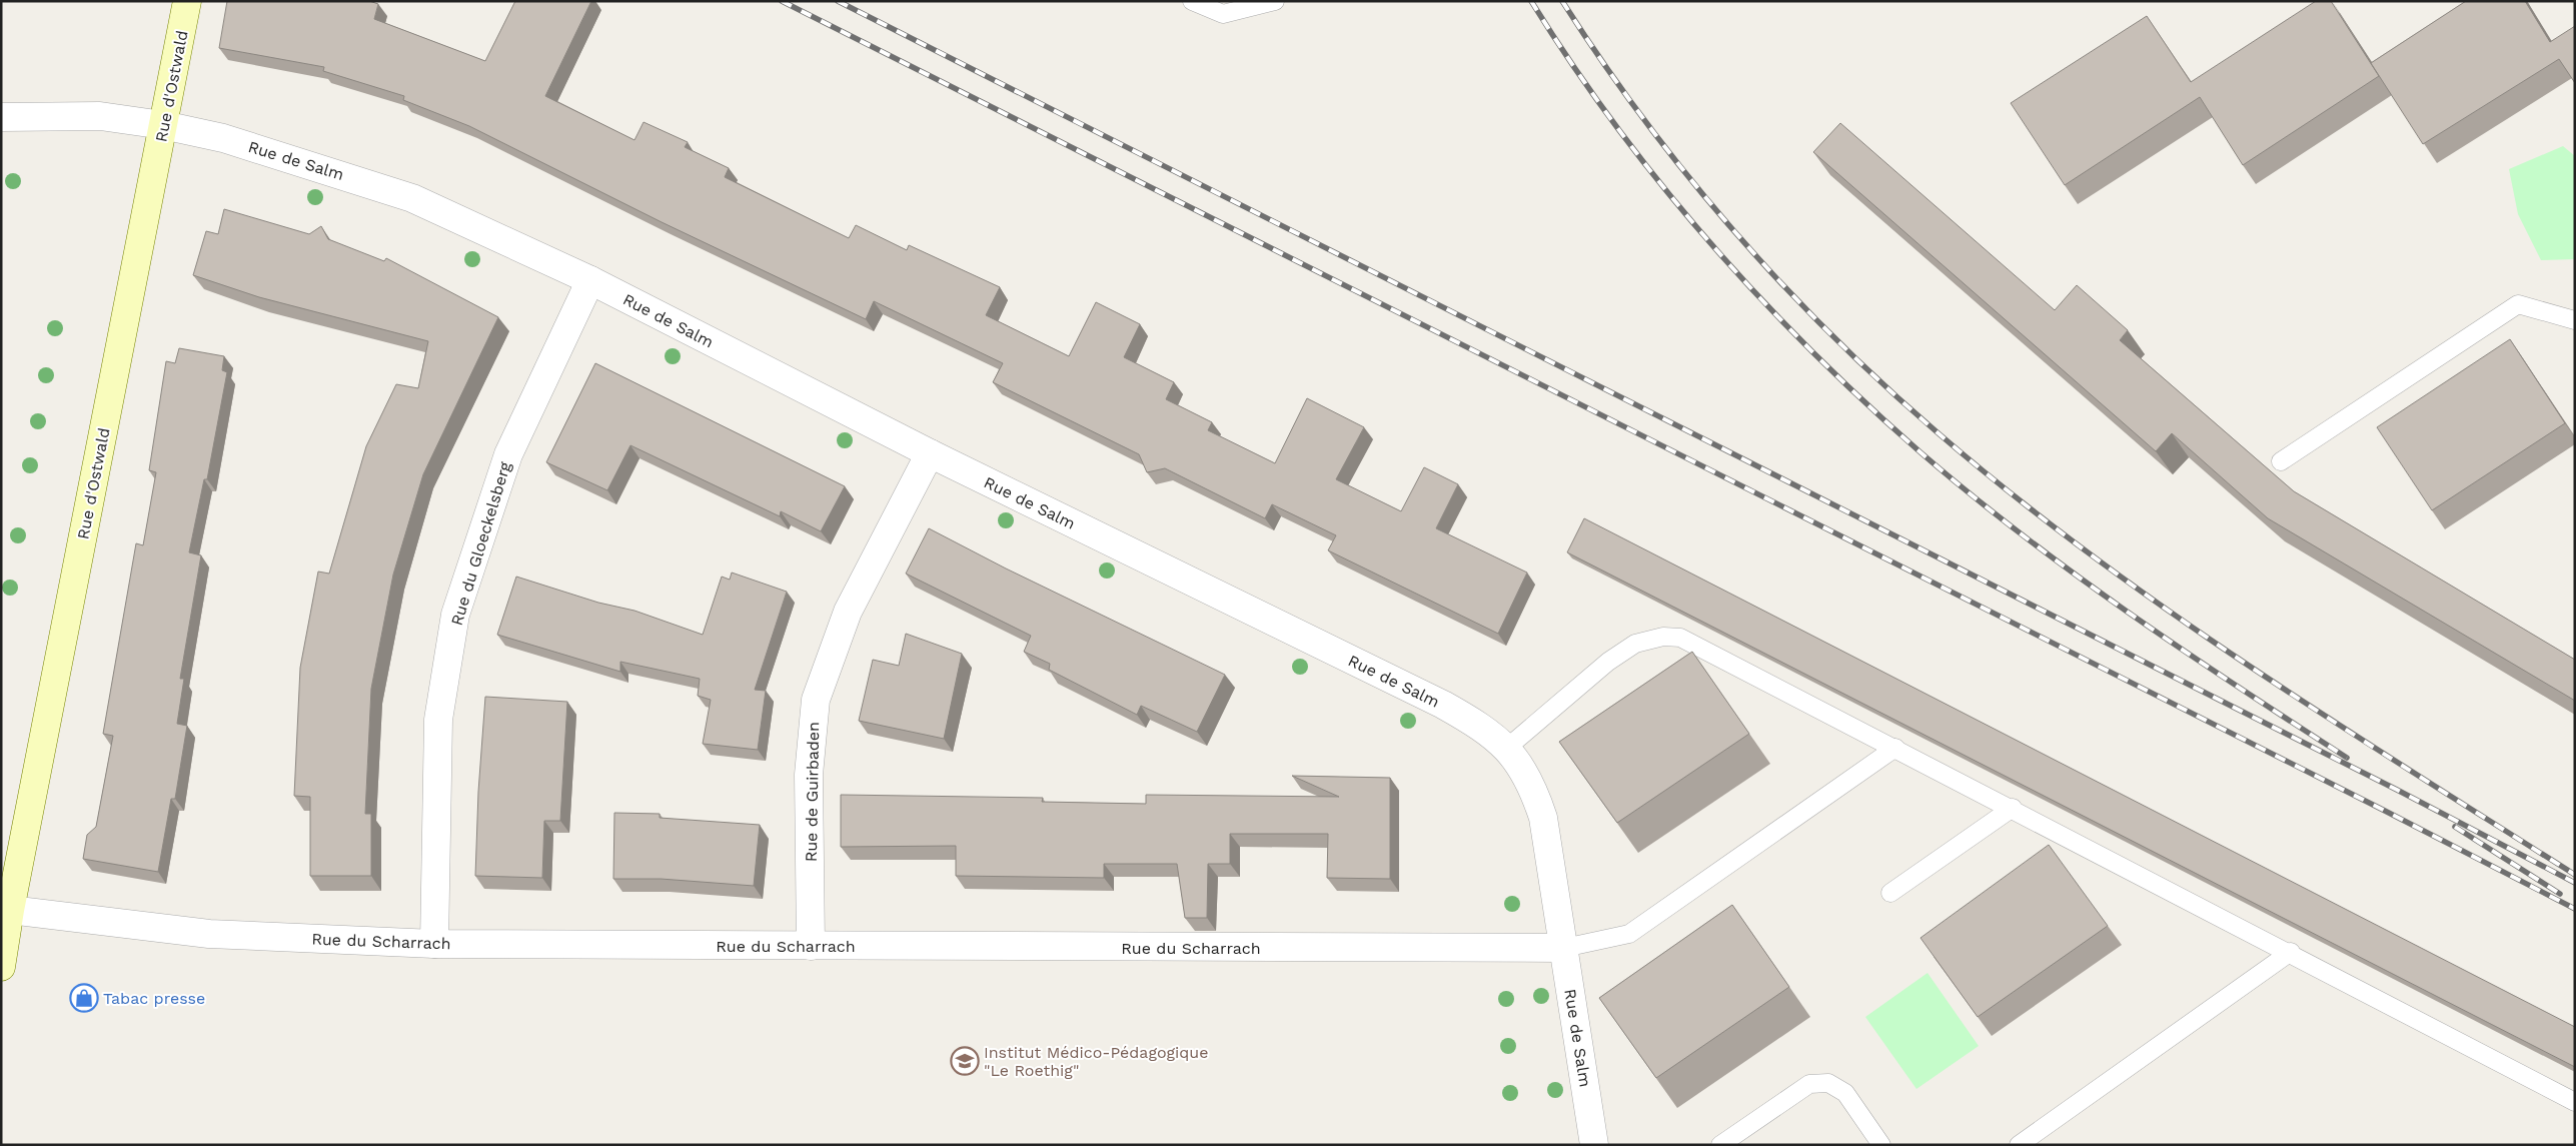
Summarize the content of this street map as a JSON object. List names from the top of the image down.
{
  "streets": {
    "main road": ["Rue d'Ostwald"],
    "street": [
      "Rue de Salm",
      "Rue du Gloeckelsberg",
      "Rue de Guirbaden",
      "Rue du Scharrach"
    ]
  },
  "crossings": [
    ["Rue d'Ostwald", "Rue de Salm"],
    ["Rue d'Ostwald", "Rue du Scharrach"],
    ["Rue de Salm", "Rue du Gloeckelsberg"],
    ["Rue de Salm", "Rue de Guirbaden"],
    ["Rue de Salm", "Rue du Scharrach"],
    ["Rue du Gloeckelsberg", "Rue du Scharrach"],
    ["Rue de Guirbaden", "Rue du Scharrach"]
  ],
  "places": {
    "shop": ["Tabac presse"],
    "school or university": ["Institut Médico-Pédagogique \"Le Roethig\""]
  }
}
